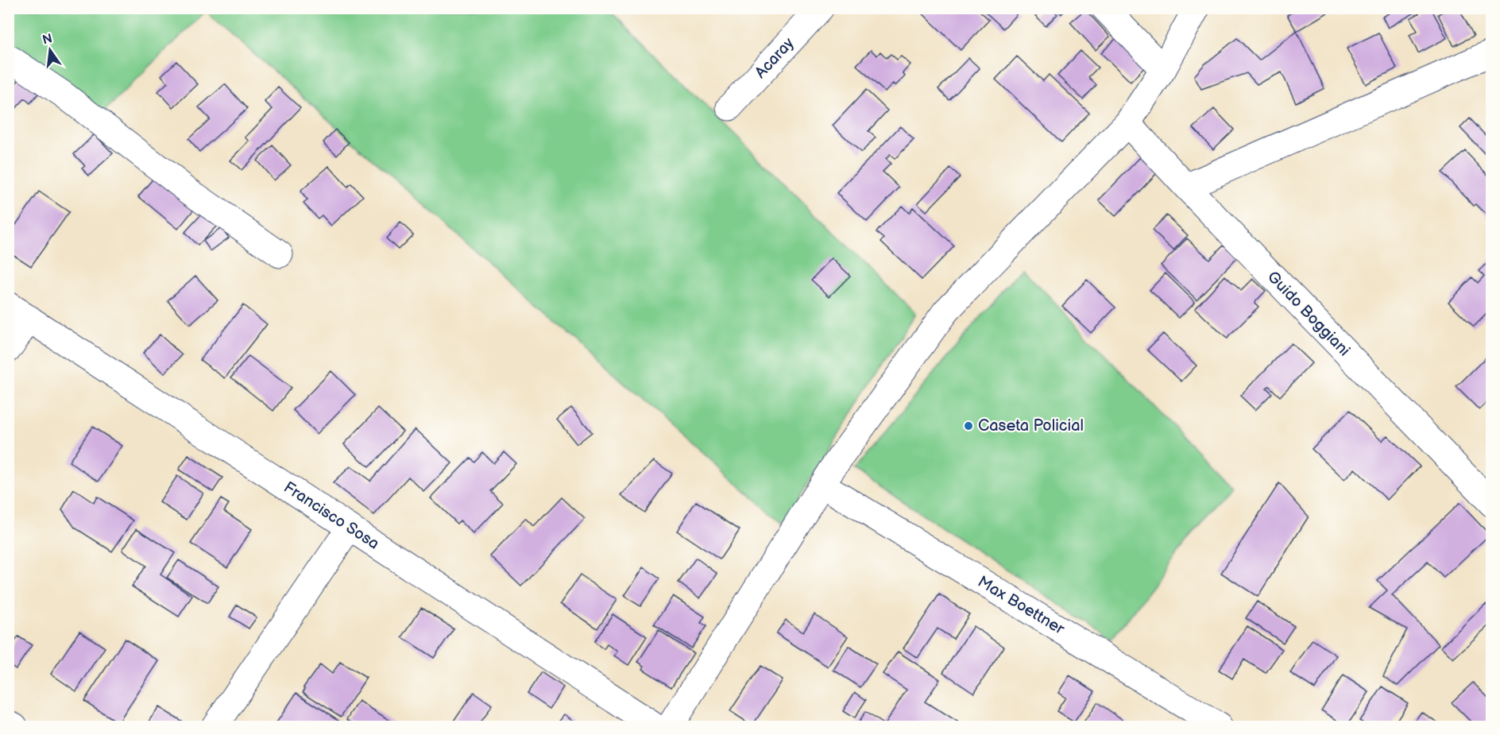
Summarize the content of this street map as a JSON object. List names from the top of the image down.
{
  "streets": {
    "street": [
      "Acaray",
      "Guido Boggiani",
      "Francisco Sosa",
      "Max Boettner"
    ]
  },
  "places": ["Caseta Policial"],
  "north": "top"
}
